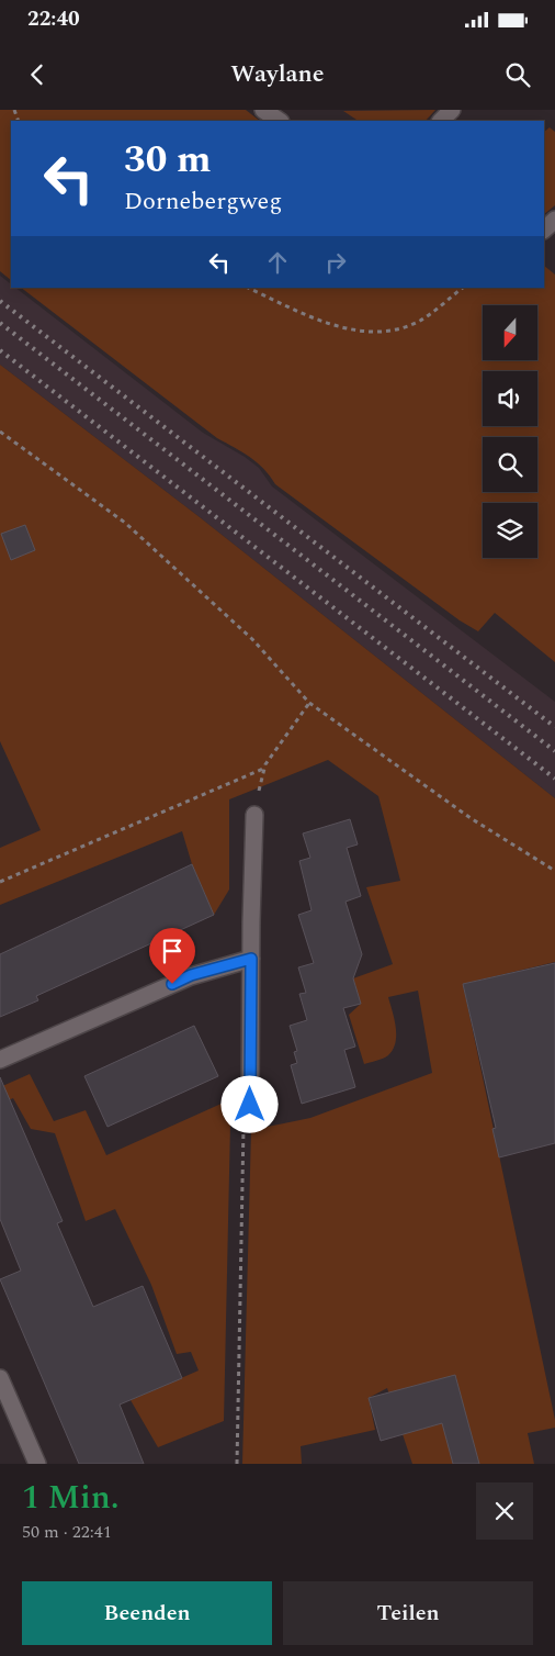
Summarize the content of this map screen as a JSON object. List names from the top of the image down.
{
  "north": "bottom",
  "page": {
    "status": "22:40",
    "header": "Waylane",
    "turn": ["30 m", "Dornebergweg"],
    "heading": ["1 Min.", "50 m · 22:41"],
    "buttons": ["Beenden", "Teilen"]
  }
}
